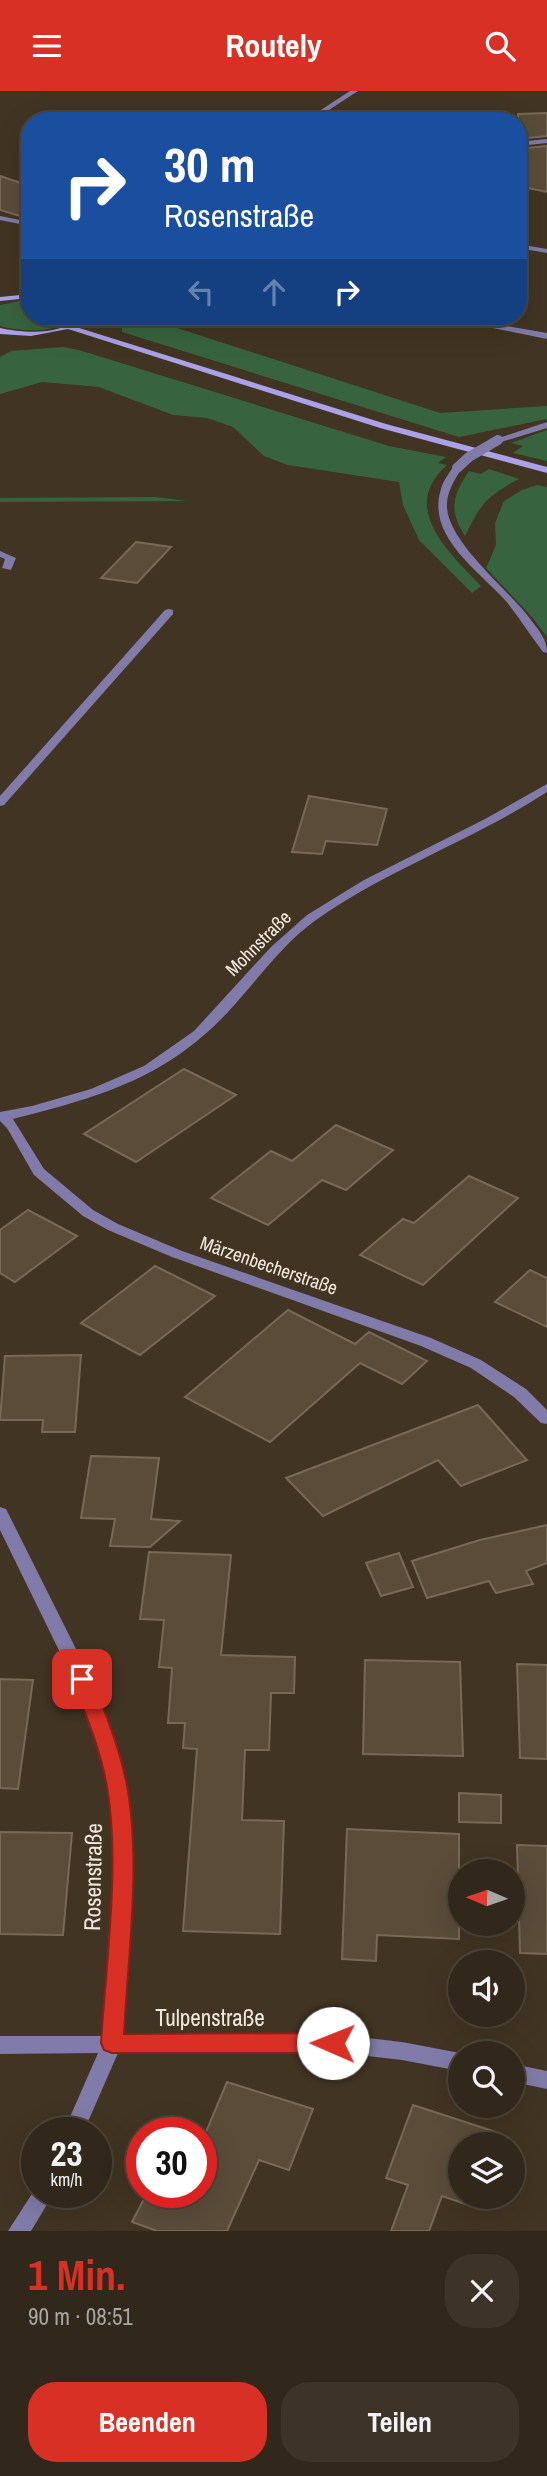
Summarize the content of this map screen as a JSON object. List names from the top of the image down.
{
  "streets": {
    "street": [
      "Mohnstraße",
      "Märzenbecherstraße",
      "Rosenstraße",
      "Tulpenstraße"
    ]
  },
  "crossings": [
    ["Mohnstraße", "Märzenbecherstraße"],
    ["Rosenstraße", "Tulpenstraße"]
  ],
  "north": "left",
  "page": {
    "header": "Routely",
    "turn": ["30 m", "Rosenstraße"],
    "speed": "23 km/h",
    "limit": "30",
    "heading": ["1 Min.", "90 m · 08:51"],
    "buttons": ["Beenden", "Teilen"]
  }
}
